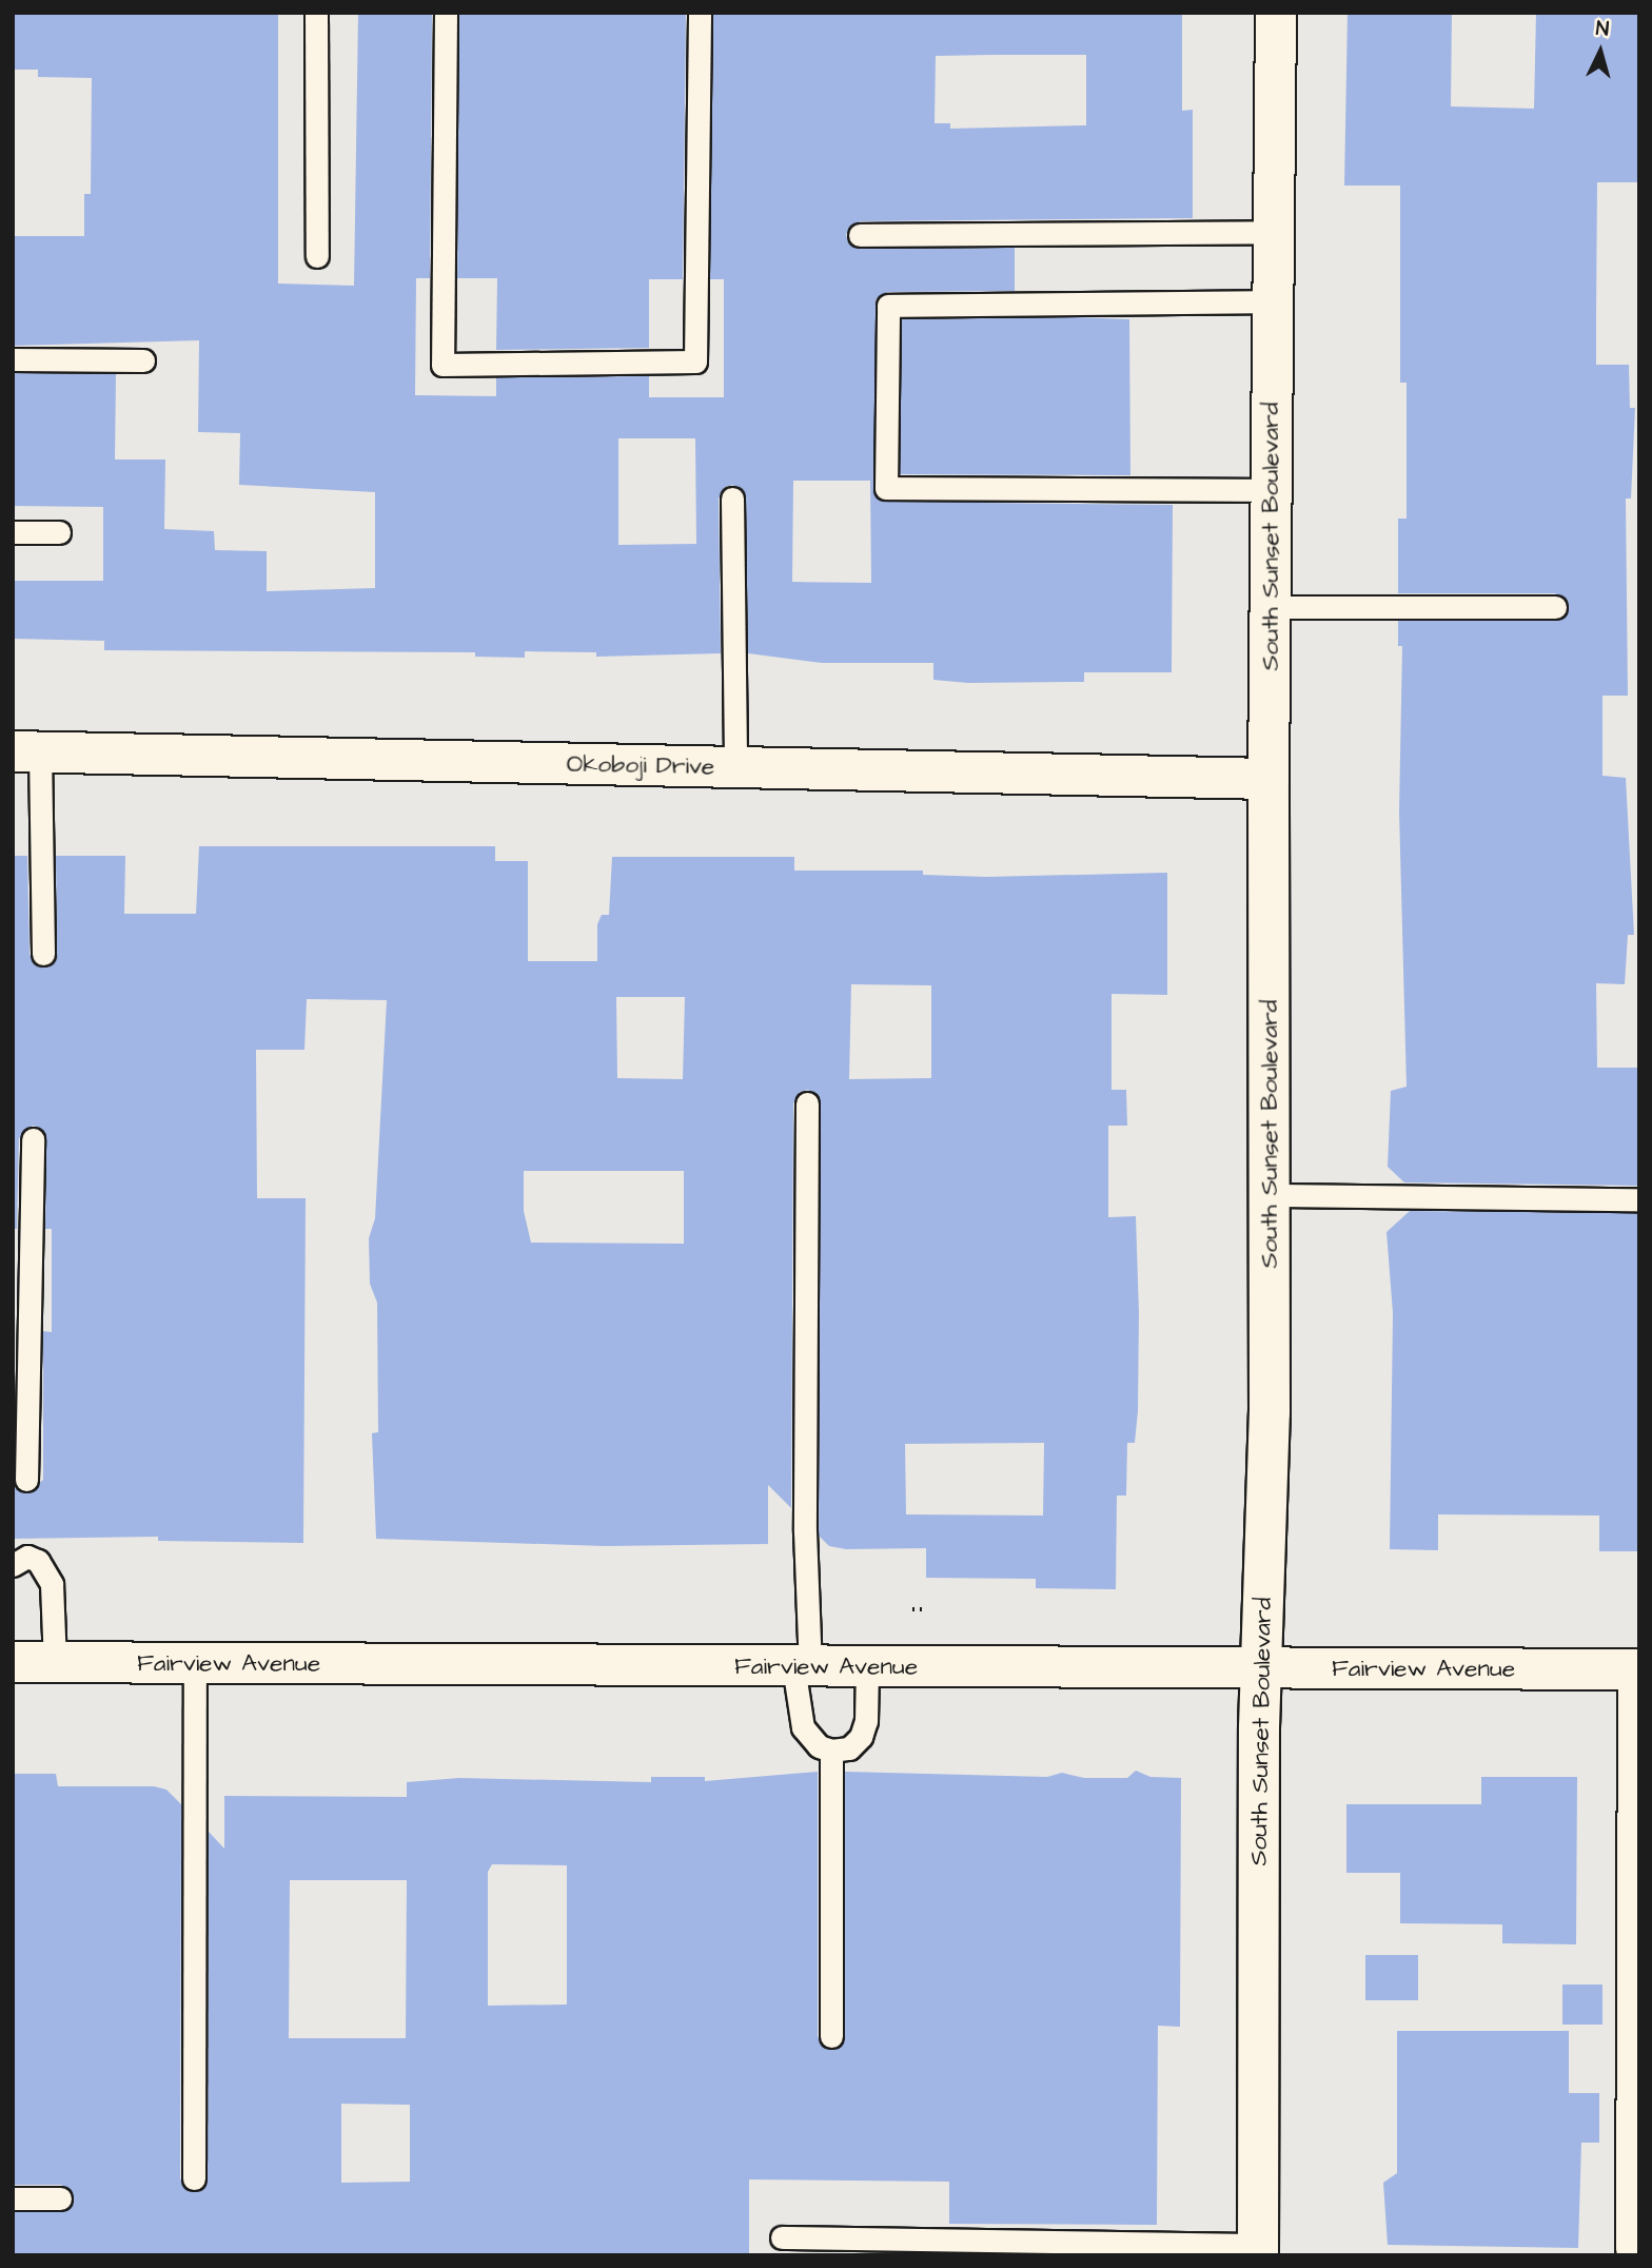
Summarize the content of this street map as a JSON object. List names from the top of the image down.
{
  "streets": {
    "street": ["South Sunset Boulevard", "Okoboji Drive", "Fairview Avenue"]
  },
  "crossings": [
    ["South Sunset Boulevard", "Okoboji Drive"],
    ["South Sunset Boulevard", "Fairview Avenue"]
  ],
  "north": "top"
}
